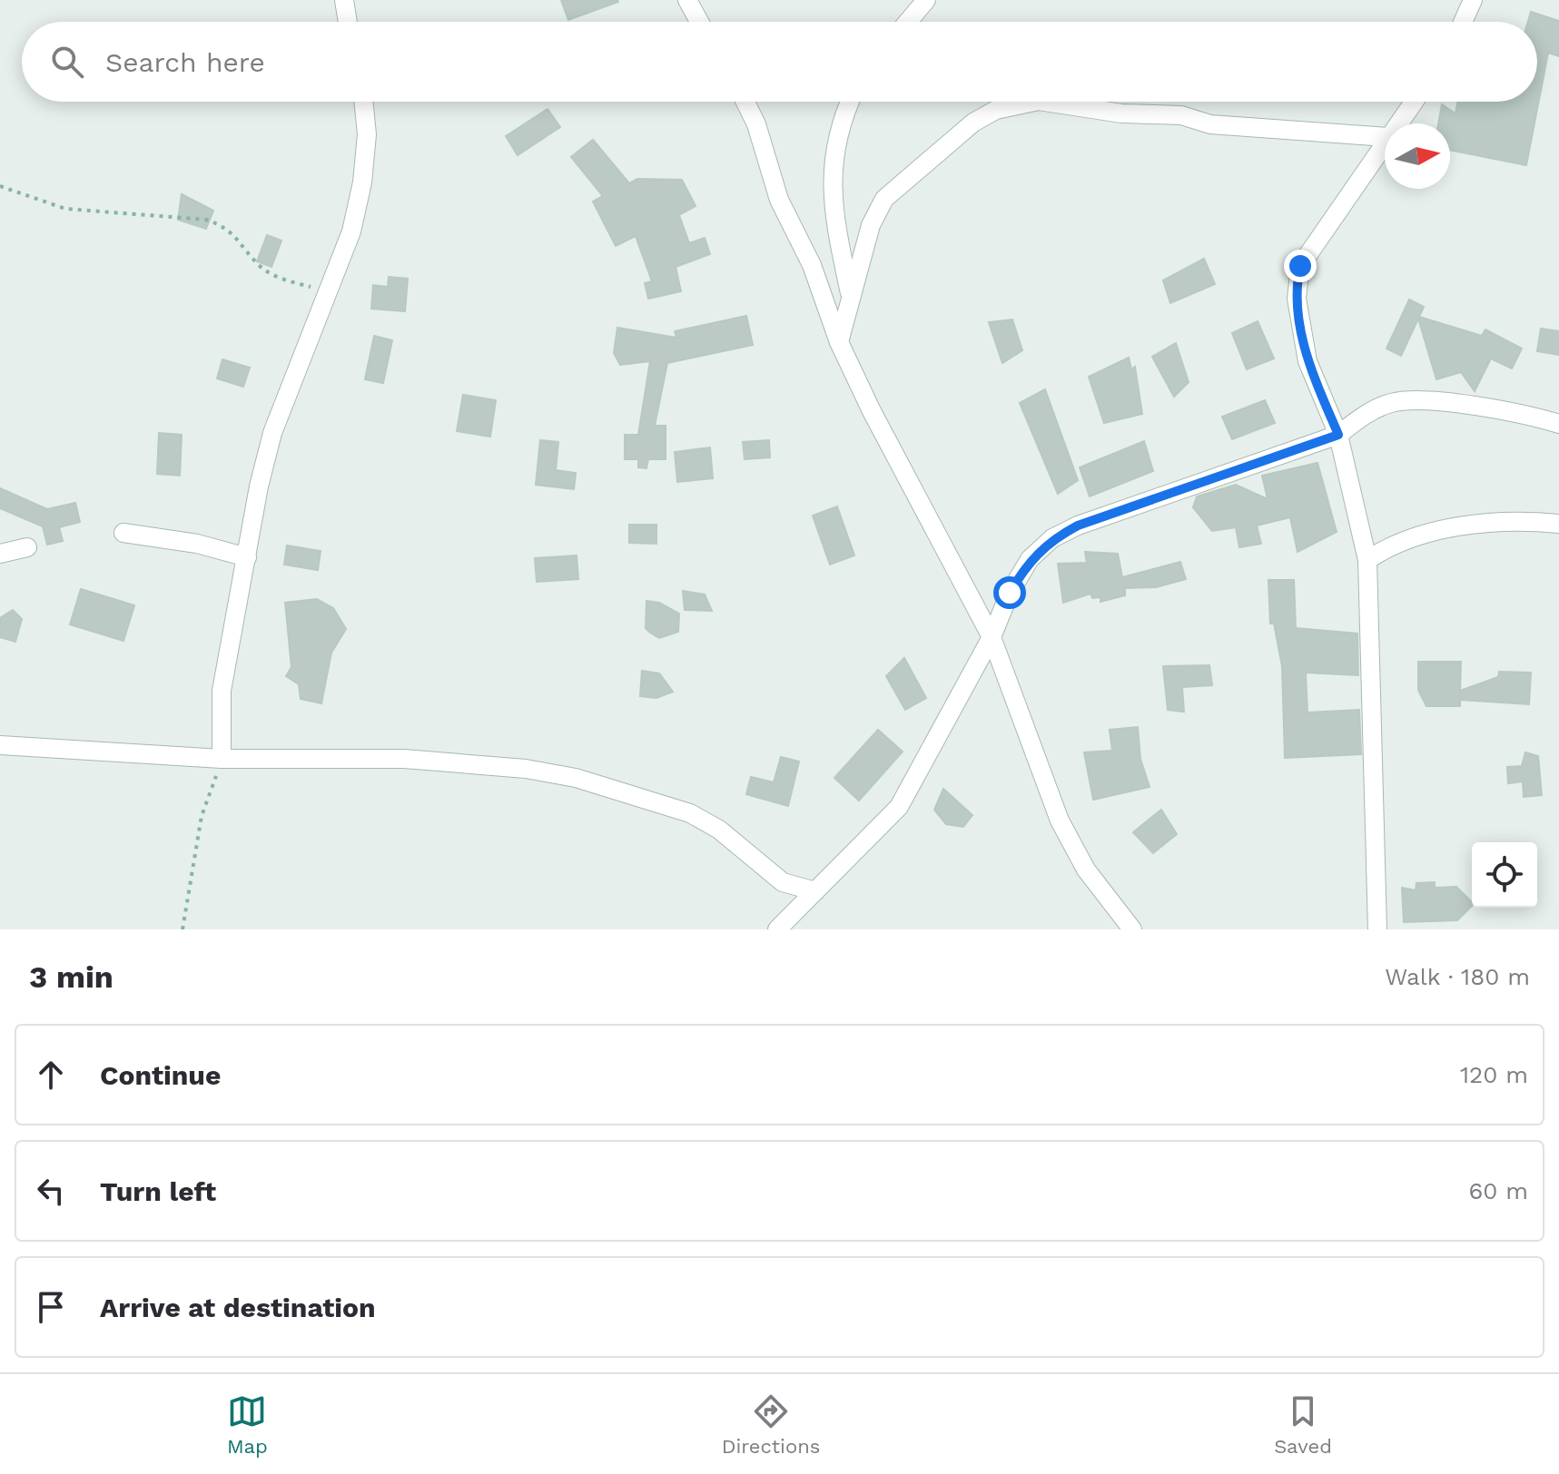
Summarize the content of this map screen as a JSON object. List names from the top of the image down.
{
  "north": "right",
  "page": {
    "search": "Search here",
    "heading": ["3 min", "Walk · 180 m"],
    "list": [
      ["Continue", "120 m"],
      ["Turn left", "60 m"],
      "Arrive at destination"
    ],
    "nav": ["Map", "Directions", "Saved"]
  }
}
